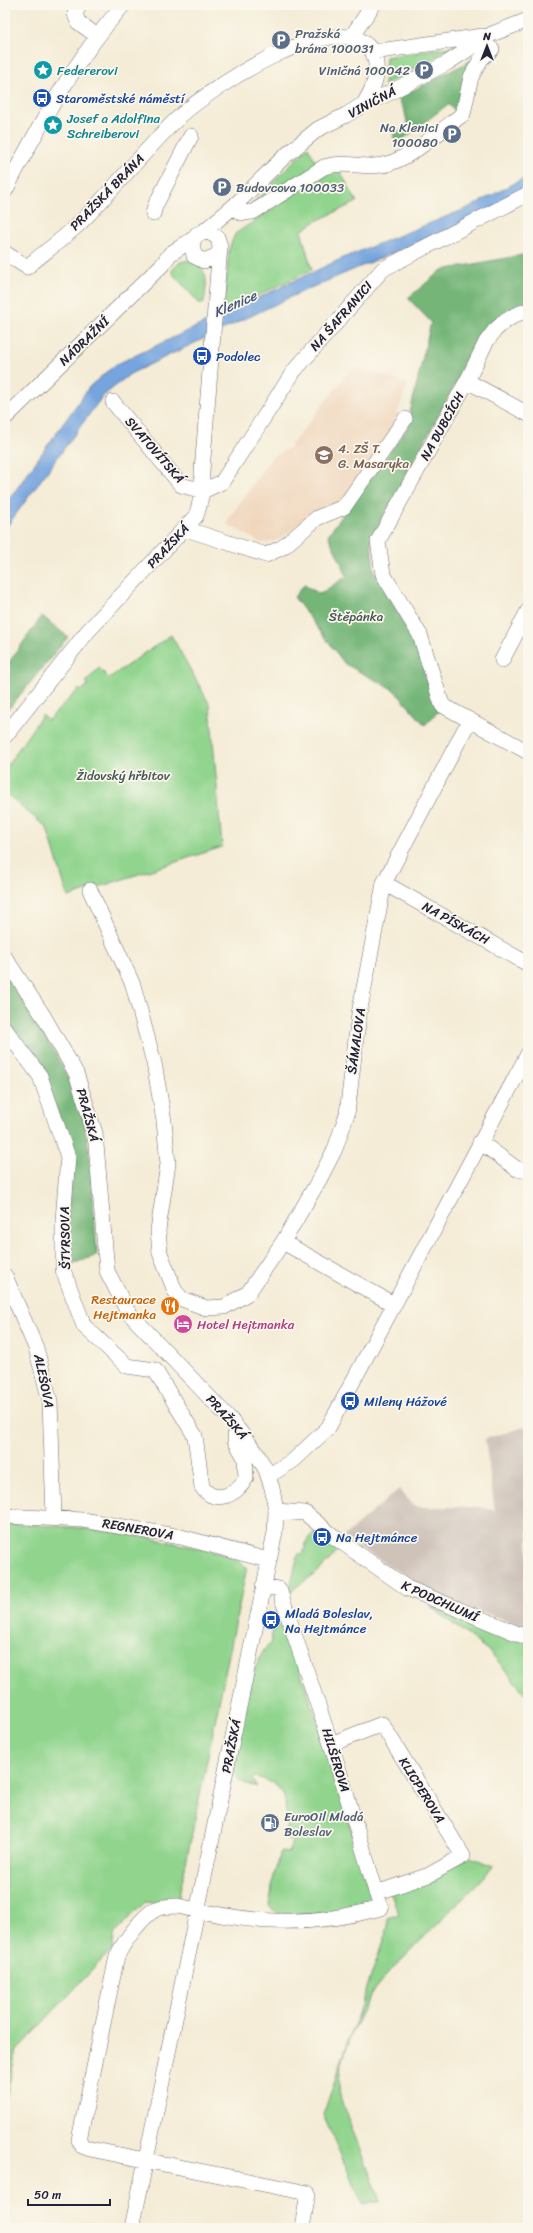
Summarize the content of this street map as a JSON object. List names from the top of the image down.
{
  "streets": {
    "street": [
      "VINIČNÁ",
      "PRAŽSKÁ BRÁNA",
      "NA ŠAFRANICI",
      "NÁDRAŽNÍ",
      "NA DUBCÍCH",
      "SVATOVÍTSKÁ",
      "PRAŽSKÁ",
      "NA PÍSKÁCH",
      "ŠÁMALOVA",
      "ŠTYRSOVA",
      "ALEŠOVA",
      "REGNEROVA",
      "K PODCHLUMÍ",
      "HILŠEROVA",
      "KLICPEROVA"
    ]
  },
  "crossings": [
    ["VINIČNÁ", "NÁDRAŽNÍ"],
    ["VINIČNÁ", "PRAŽSKÁ"],
    ["NA ŠAFRANICI", "SVATOVÍTSKÁ"],
    ["NA ŠAFRANICI", "PRAŽSKÁ"],
    ["NÁDRAŽNÍ", "PRAŽSKÁ"],
    ["NA DUBCÍCH", "ŠÁMALOVA"],
    ["SVATOVÍTSKÁ", "PRAŽSKÁ"],
    ["PRAŽSKÁ", "ŠTYRSOVA"],
    ["PRAŽSKÁ", "REGNEROVA"],
    ["PRAŽSKÁ", "K PODCHLUMÍ"],
    ["PRAŽSKÁ", "HILŠEROVA"],
    ["NA PÍSKÁCH", "ŠÁMALOVA"],
    ["ALEŠOVA", "REGNEROVA"],
    ["HILŠEROVA", "KLICPEROVA"]
  ],
  "water": ["Klenice"],
  "parks": ["Štěpánka", "Židovský hřbitov"],
  "places": {
    "parking": [
      "Pražská brána 100031",
      "Viničná 100042",
      "Na Klenici 100080",
      "Budovcova 100033"
    ],
    "place": ["Federerovi", "Josef a Adolfina Schreiberovi"],
    "bus stop": [
      "Staroměstské náměstí",
      "Podolec",
      "Mileny Hážové",
      "Na Hejtmánce",
      "Mladá Boleslav, Na Hejtmánce"
    ],
    "school or university": ["4. ZŠ T. G. Masaryka"],
    "restaurant": ["Restaurace Hejtmanka"],
    "hotel": ["Hotel Hejtmanka"],
    "fuel station": ["EuroOil Mladá Boleslav"]
  },
  "scale_bar": "50 m",
  "north": "top"
}
